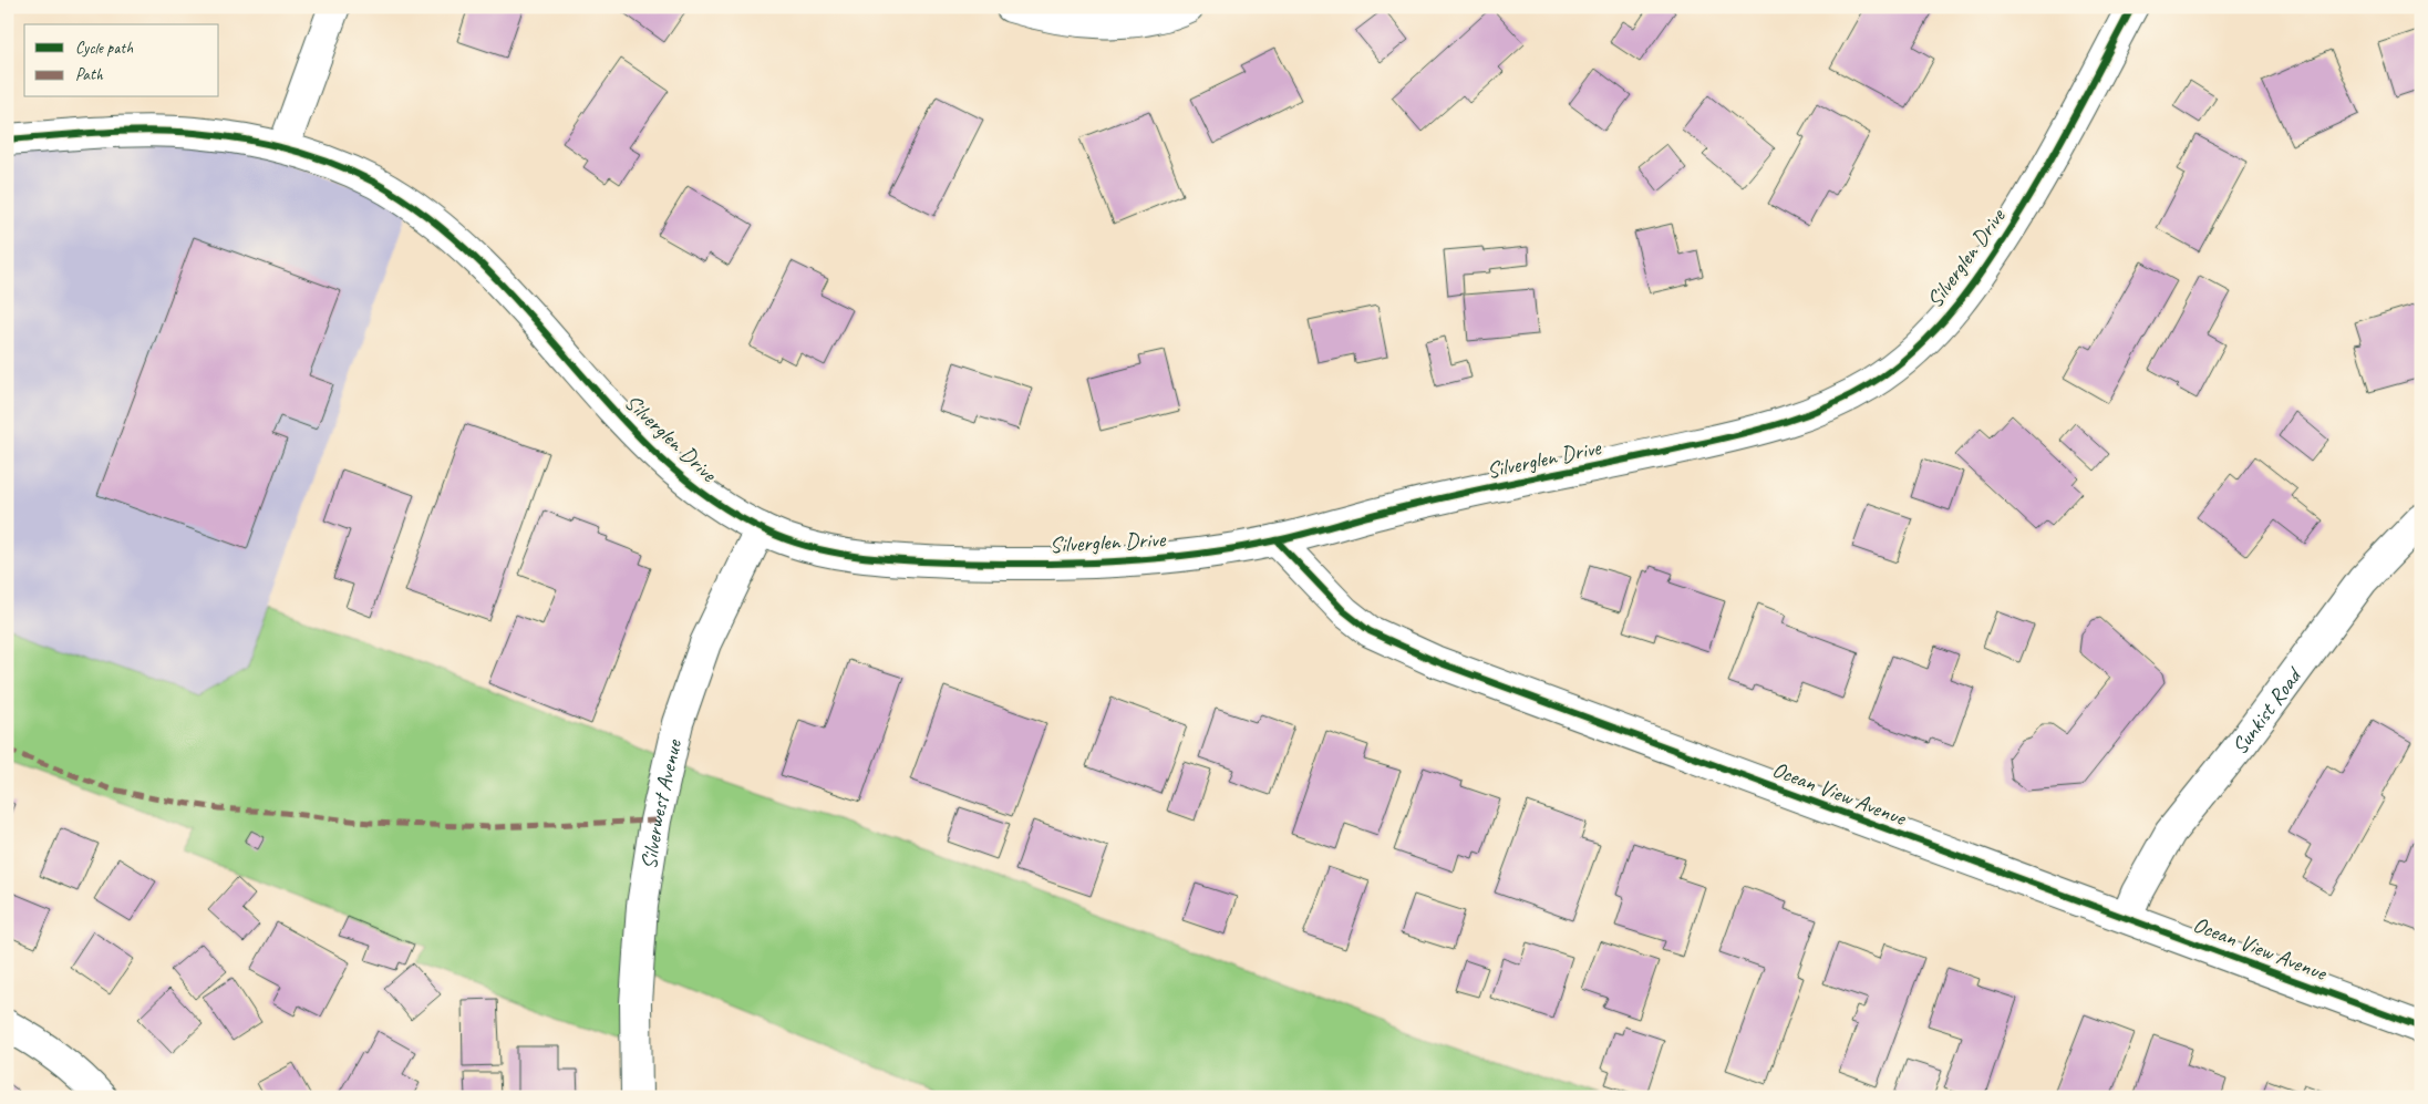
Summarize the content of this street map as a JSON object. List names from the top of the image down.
{
  "streets": {
    "street": [
      "Silverglen Drive",
      "Sunkist Road",
      "Ocean View Avenue",
      "Silverwest Avenue"
    ]
  },
  "crossings": [
    ["Silverglen Drive", "Ocean View Avenue"],
    ["Silverglen Drive", "Silverwest Avenue"],
    ["Sunkist Road", "Ocean View Avenue"]
  ],
  "legend": ["Cycle path", "Path"]
}
